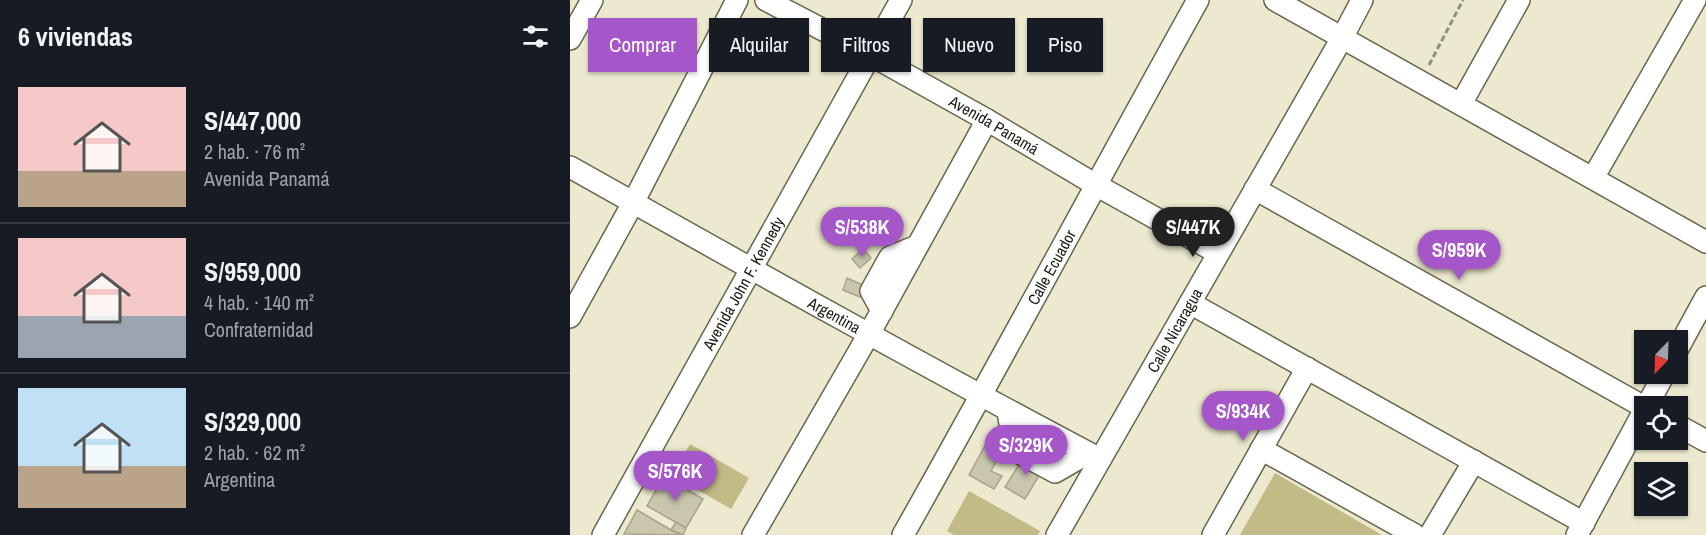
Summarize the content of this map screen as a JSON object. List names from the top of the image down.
{
  "streets": {
    "street": [
      "Avenida Panamá",
      "Calle Ecuador",
      "Avenida John F. Kennedy",
      "Argentina",
      "Calle Nicaragua"
    ]
  },
  "crossings": [
    ["Avenida Panamá", "Calle Ecuador"],
    ["Avenida Panamá", "Calle Nicaragua"],
    ["Calle Ecuador", "Argentina"],
    ["Avenida John F. Kennedy", "Argentina"],
    ["Argentina", "Calle Nicaragua"]
  ],
  "north": "bottom left",
  "page": {
    "heading": "6 viviendas",
    "chip": [
      "Comprar",
      "Alquilar",
      "Filtros",
      "Nuevo",
      "Piso"
    ],
    "list": [
      {
        "name": "S/447,000",
        "note": "2 hab. · 76 m² · Avenida Panamá"
      },
      {
        "name": "S/959,000",
        "note": "4 hab. · 140 m² · Confraternidad"
      },
      {
        "name": "S/329,000",
        "note": "2 hab. · 62 m² · Argentina"
      }
    ],
    "price": [
      "S/538K",
      "S/447K",
      "S/959K",
      "S/934K",
      "S/329K",
      "S/576K"
    ]
  }
}
